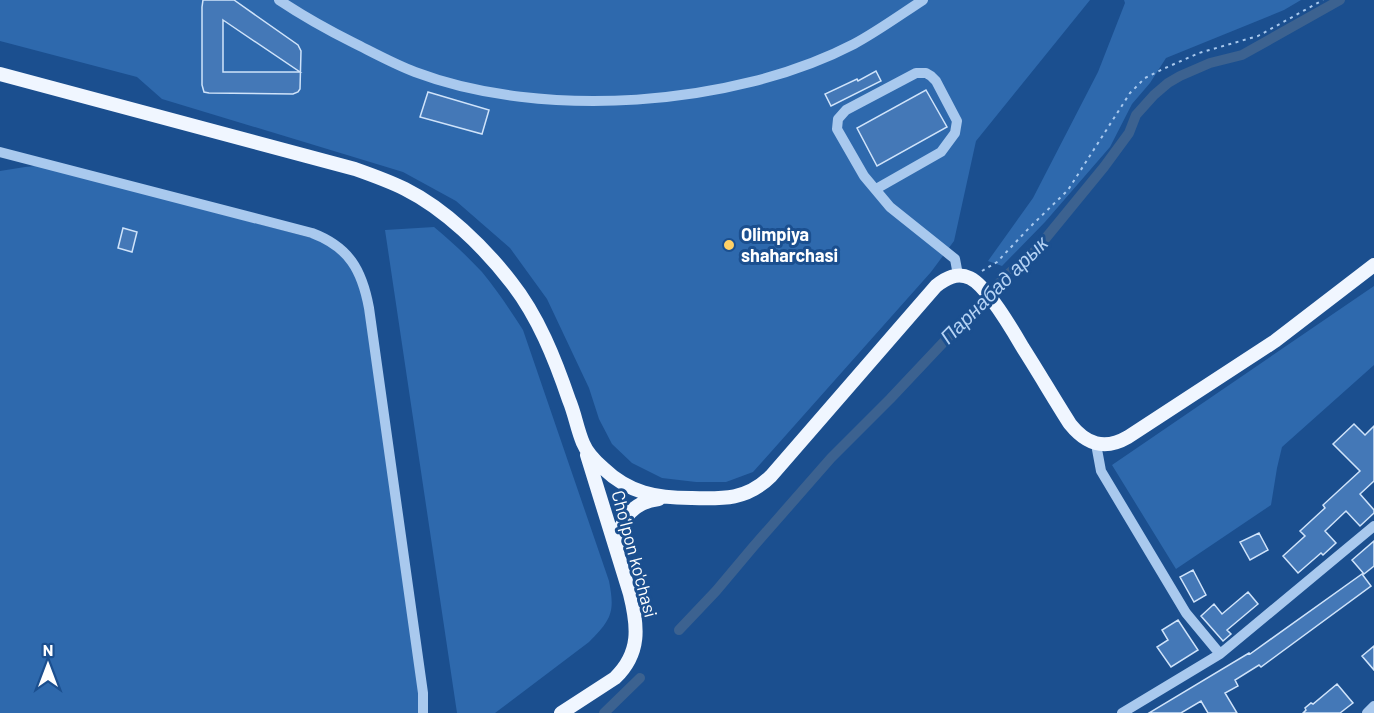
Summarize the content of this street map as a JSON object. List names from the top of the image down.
{
  "streets": {
    "main road": ["Cho'lpon ko'chasi"]
  },
  "water": ["Парнабад арык"],
  "places": ["Olimpiya shaharchasi"],
  "north": "top"
}
